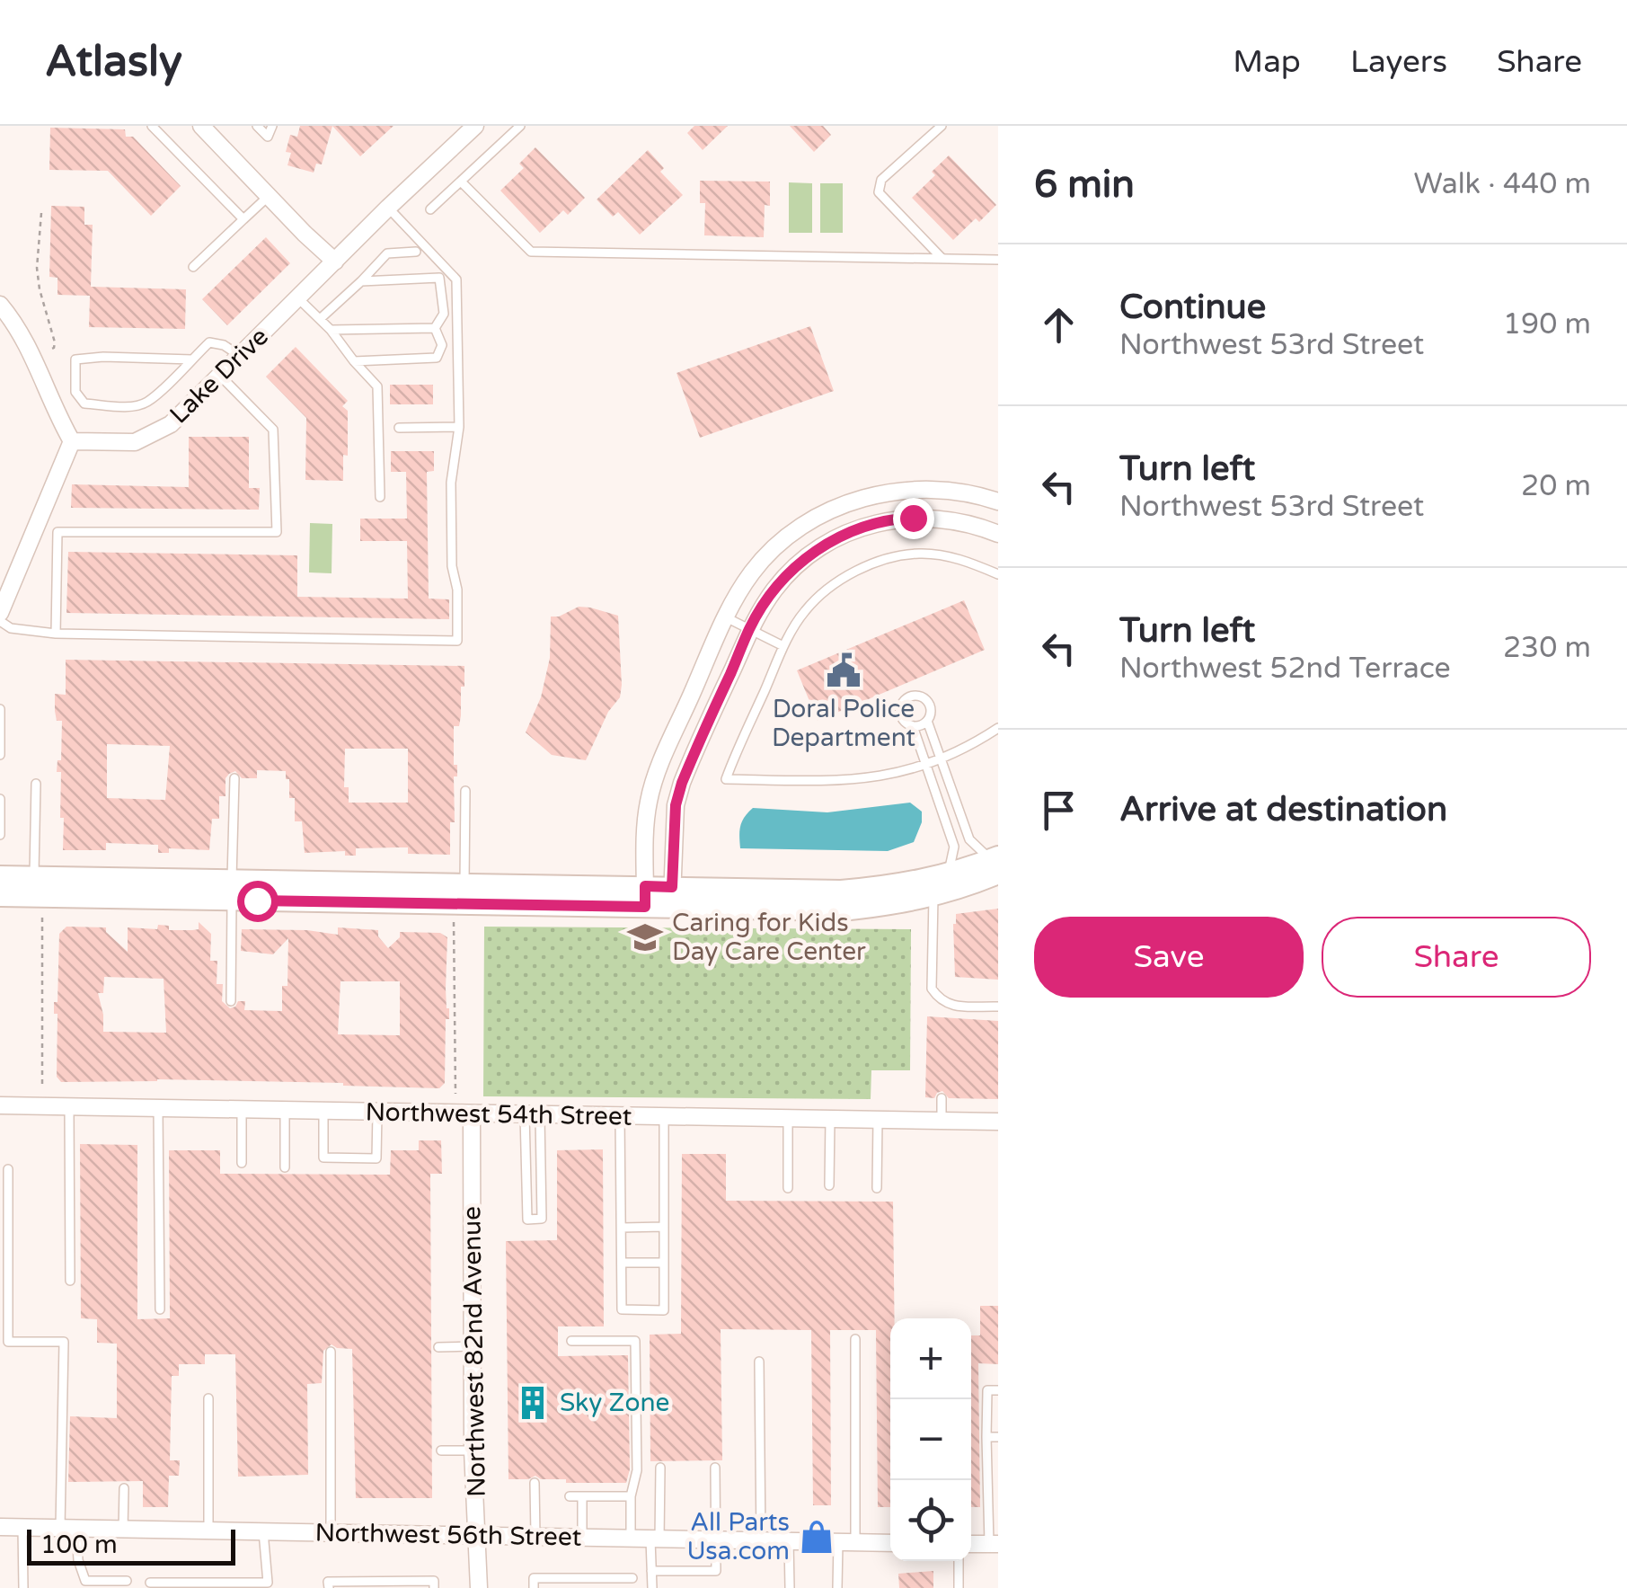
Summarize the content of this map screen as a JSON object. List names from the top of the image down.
{
  "streets": {
    "street": [
      "Lake Drive",
      "Northwest 54th Street",
      "Northwest 82nd Avenue",
      "Northwest 56th Street"
    ]
  },
  "crossings": [
    ["Northwest 54th Street", "Northwest 82nd Avenue"],
    ["Northwest 82nd Avenue", "Northwest 56th Street"]
  ],
  "places": {
    "public building": ["Doral Police Department"],
    "school or university": ["Caring for Kids Day Care Center"],
    "building": ["Sky Zone"],
    "shop": ["All Parts Usa.com"]
  },
  "scale_bar": "100 m",
  "page": {
    "header": "Atlasly",
    "nav": ["Map", "Layers", "Share"],
    "heading": ["6 min", "Walk · 440 m"],
    "list": [
      ["Continue", "Northwest 53rd Street", "190 m"],
      ["Turn left", "Northwest 53rd Street", "20 m"],
      ["Turn left", "Northwest 52nd Terrace", "230 m"],
      "Arrive at destination"
    ],
    "buttons": ["Save", "Share"],
    "map_buttons": ["+", "−"],
    "scale": "100 m"
  }
}
